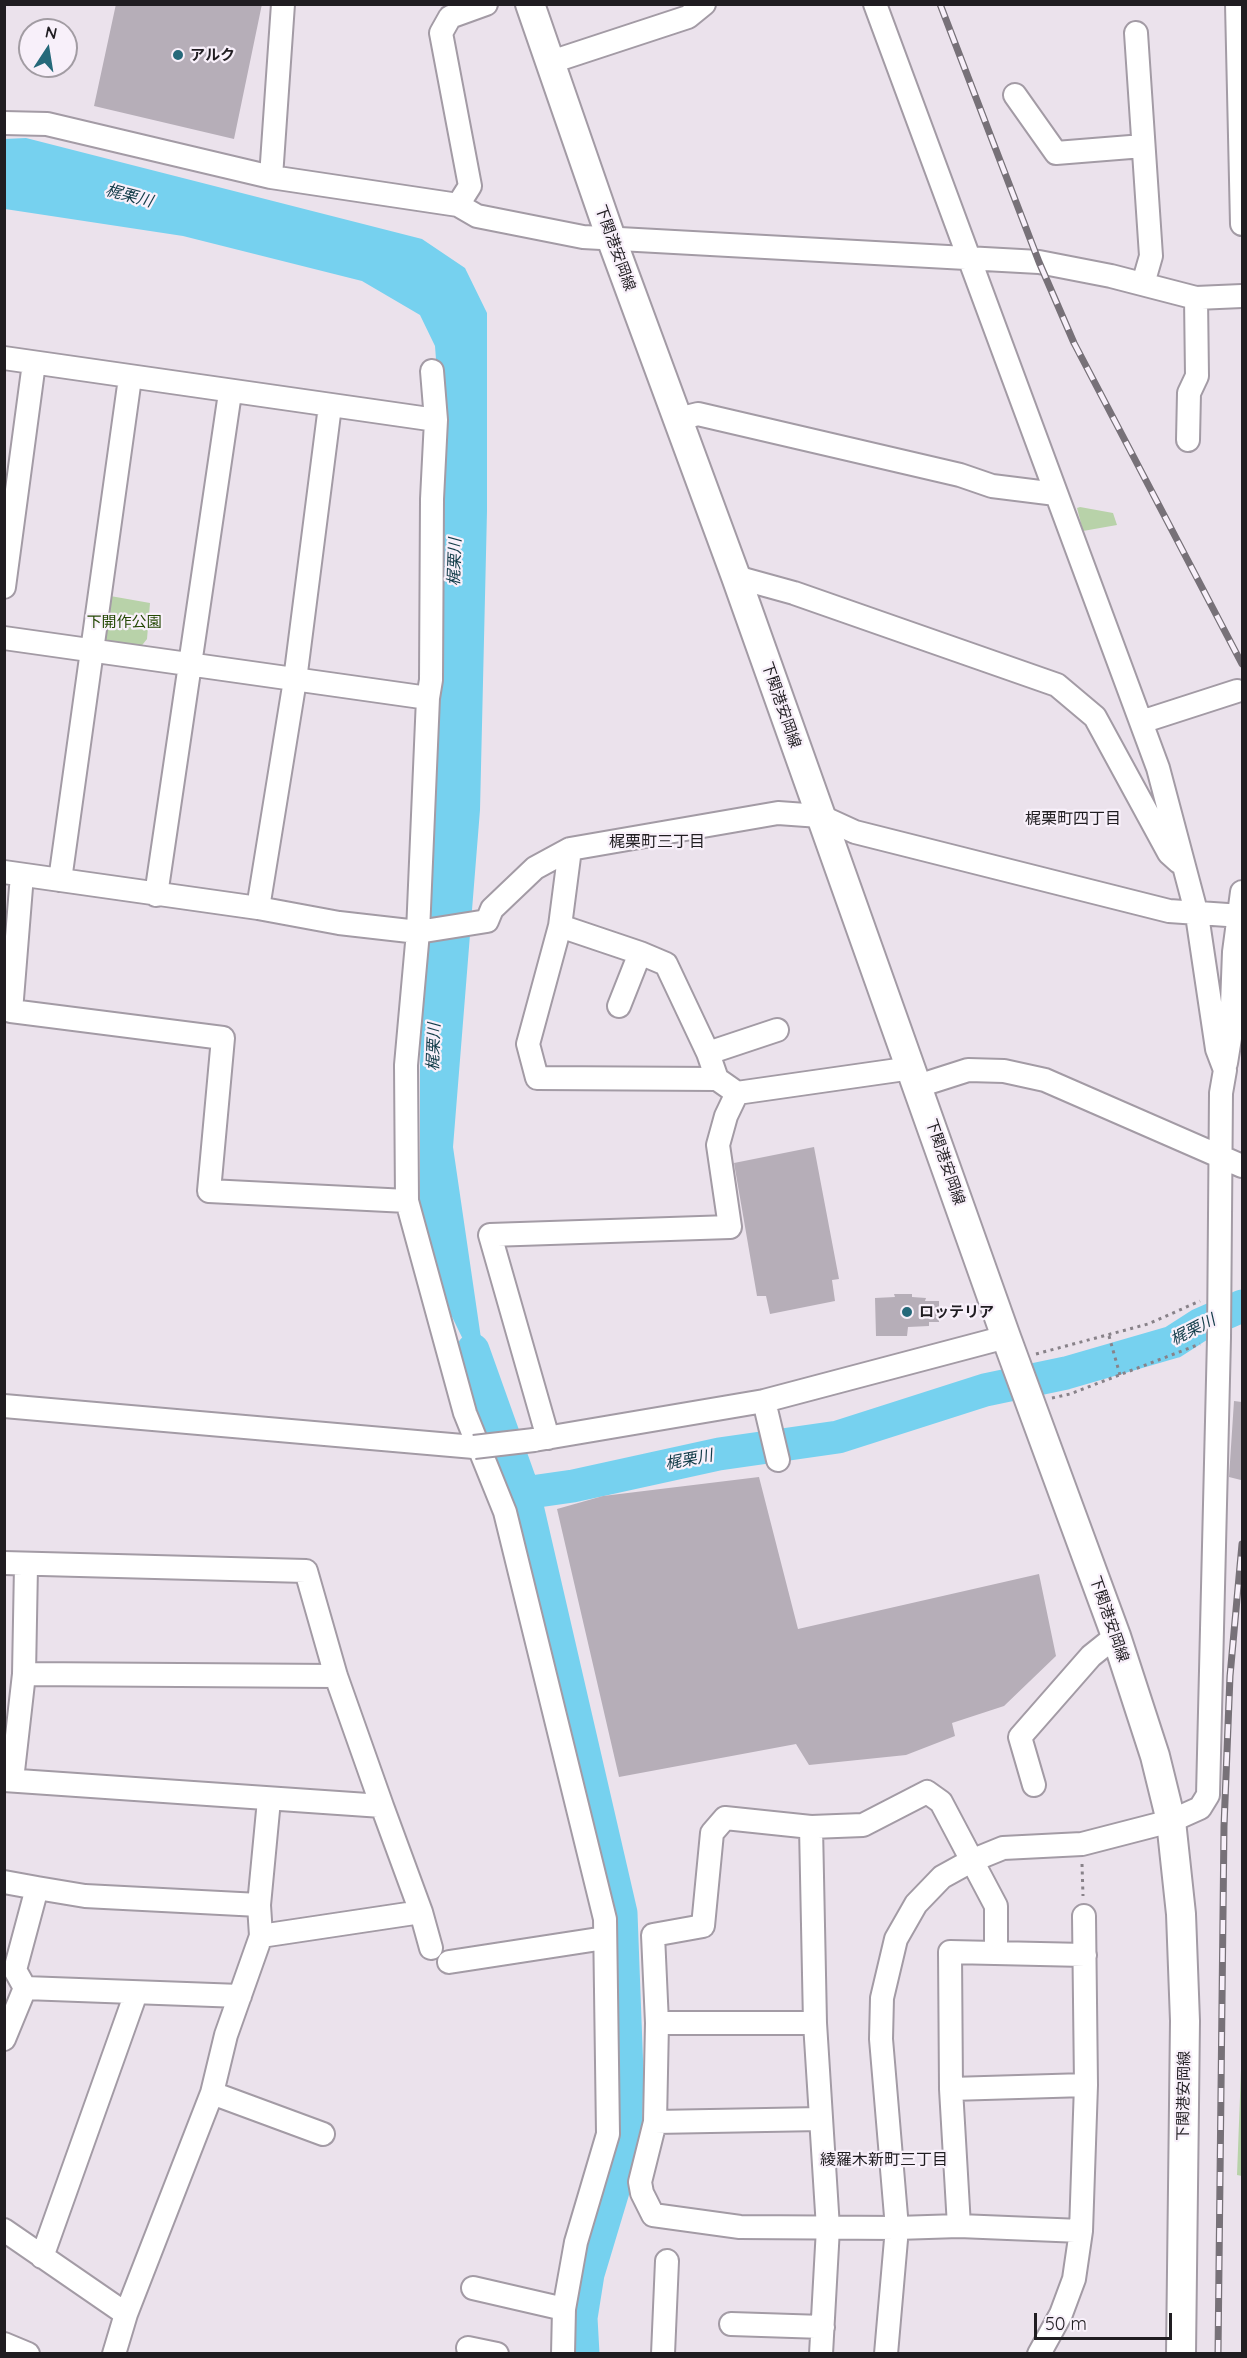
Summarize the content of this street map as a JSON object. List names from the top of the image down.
{
  "streets": {
    "main road": ["下関港安岡線"]
  },
  "districts": ["梶栗町四丁目", "梶栗町三丁目", "綾羅木新町三丁目"],
  "water": ["梶栗川"],
  "parks": ["下開作公園"],
  "places": ["アルク", "ロッテリア"],
  "scale_bar": "50 m",
  "north": "top"
}
